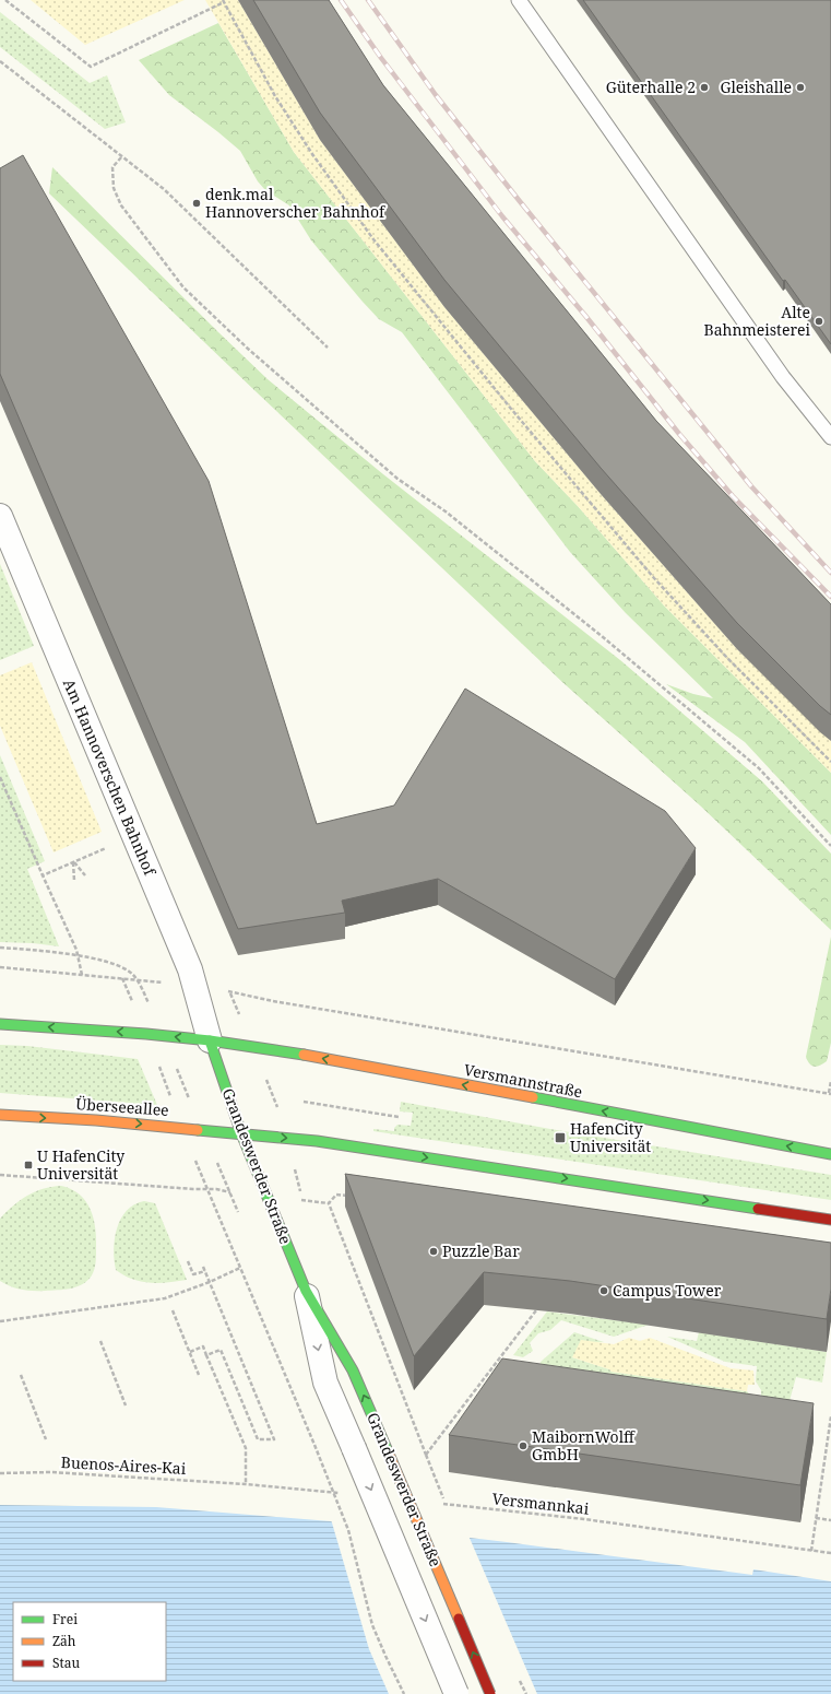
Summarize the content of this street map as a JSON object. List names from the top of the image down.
{
  "streets": {
    "main road": ["Versmannstraße", "Überseeallee", "Grandeswerder Straße"],
    "street": ["Am Hannoverschen Bahnhof"],
    "path": ["Buenos-Aires-Kai", "Versmannkai"]
  },
  "crossings": [
    ["Am Hannoverschen Bahnhof", "Versmannstraße"],
    ["Am Hannoverschen Bahnhof", "Grandeswerder Straße"],
    ["Versmannstraße", "Grandeswerder Straße"],
    ["Überseeallee", "Grandeswerder Straße"]
  ],
  "one_way": ["Überseeallee"],
  "places": {
    "other": [
      "Güterhalle 2",
      "Gleishalle",
      "denk.mal Hannoverscher Bahnhof",
      "Alte Bahnmeisterei",
      "Puzzle Bar",
      "Campus Tower",
      "MaibornWolff GmbH"
    ],
    "transit": ["HafenCity Universität", "U HafenCity Universität"]
  },
  "legend": ["Frei", "Zäh", "Stau"]
}
